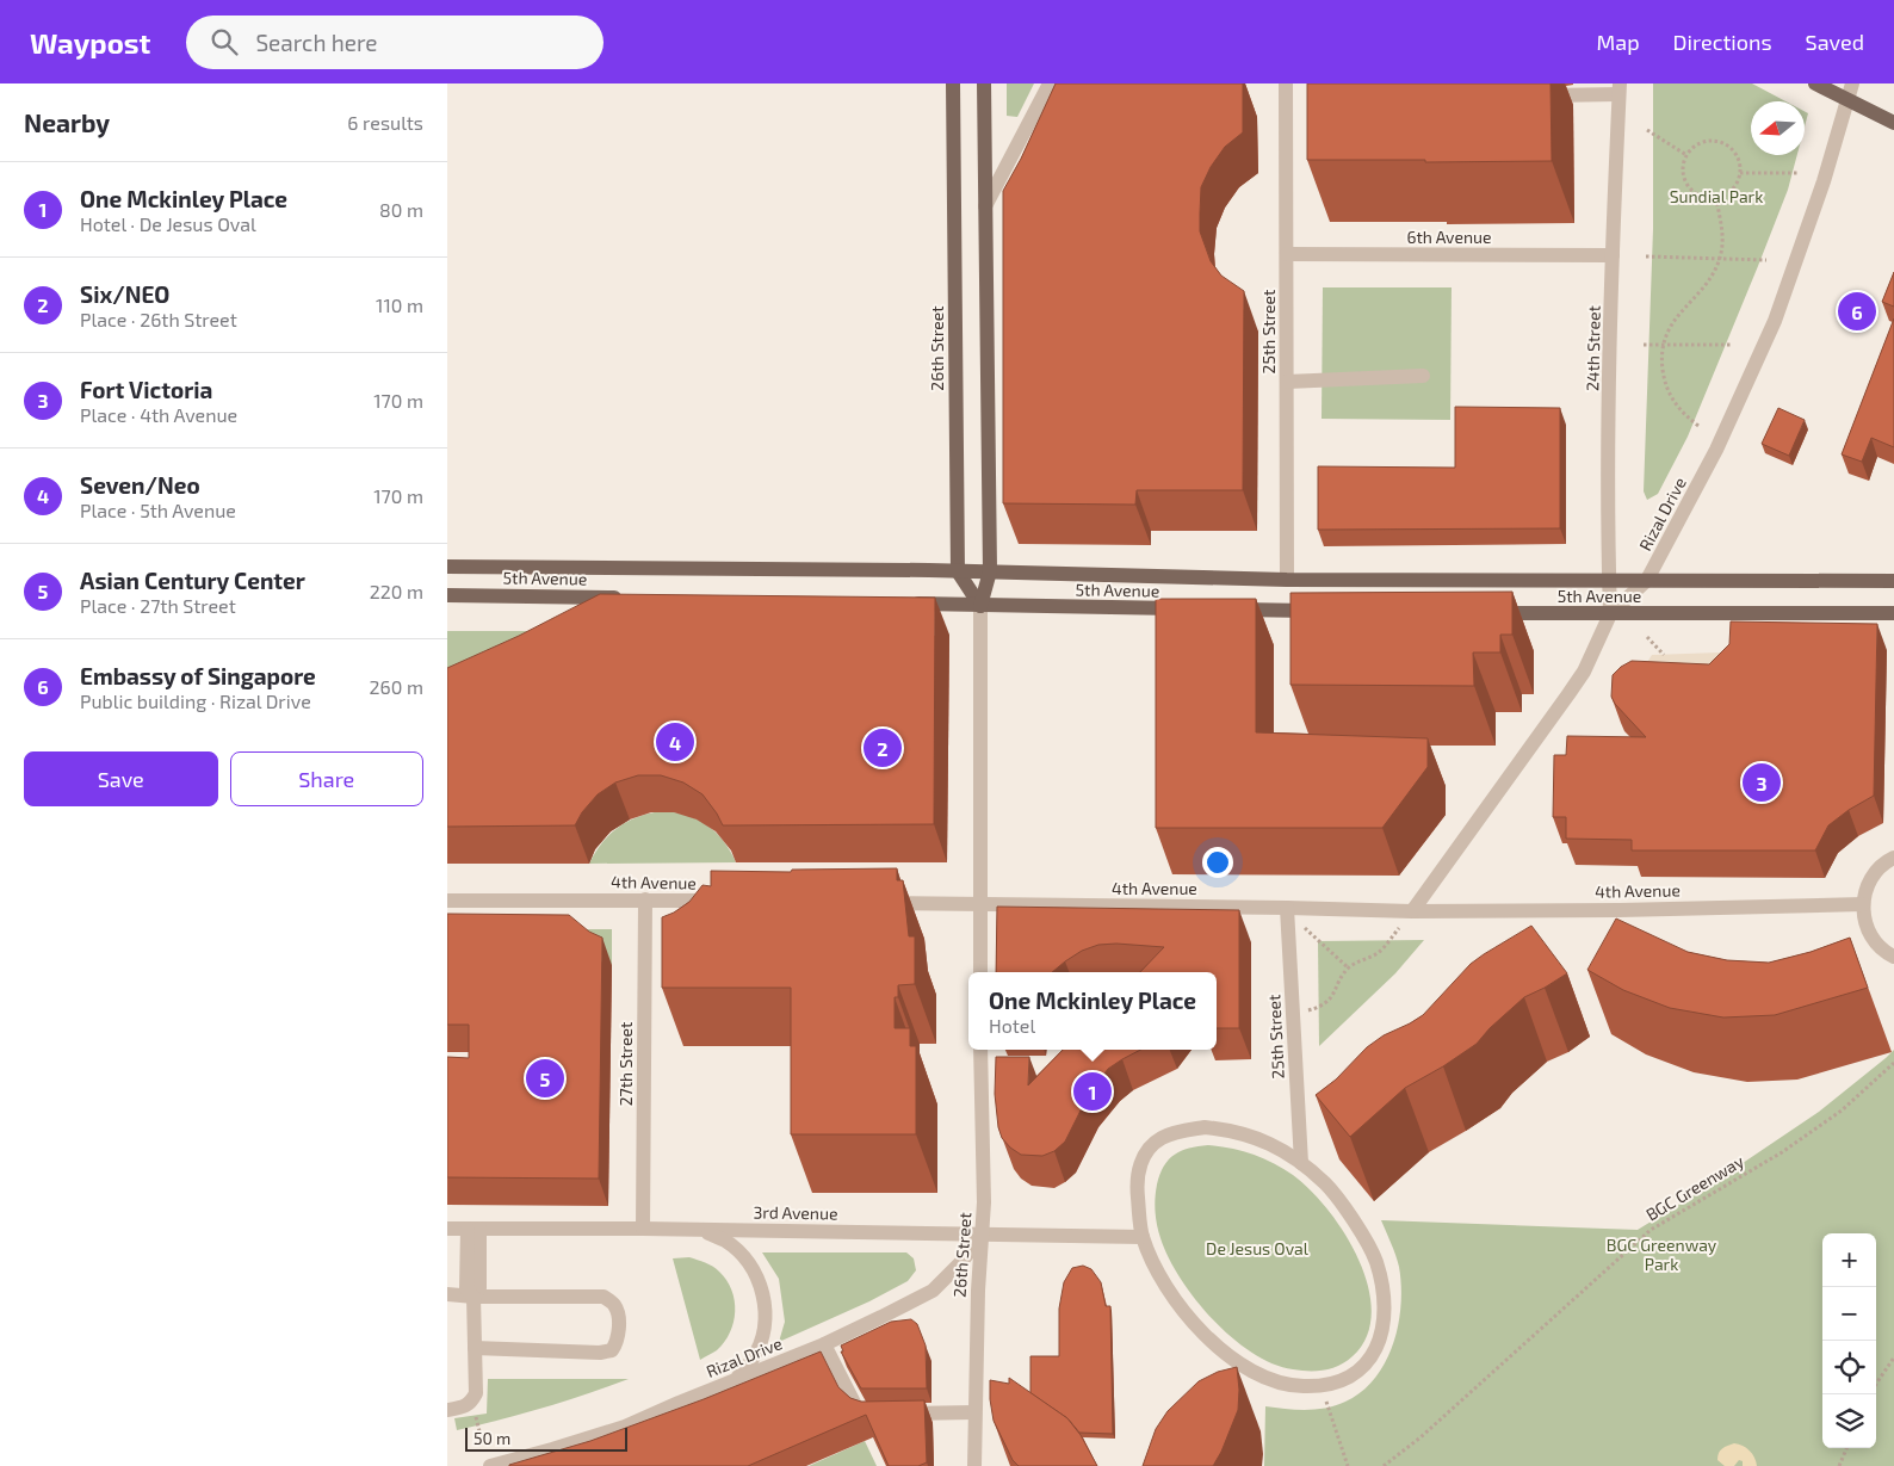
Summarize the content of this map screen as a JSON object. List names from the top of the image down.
{
  "streets": {
    "main road": ["26th Street", "5th Avenue"],
    "street": [
      "6th Avenue",
      "25th Street",
      "24th Street",
      "Rizal Drive",
      "4th Avenue",
      "27th Street",
      "3rd Avenue"
    ],
    "path": ["BGC Greenway"]
  },
  "crossings": [
    ["6th Avenue", "25th Street"],
    ["6th Avenue", "24th Street"],
    ["25th Street", "5th Avenue"],
    ["25th Street", "4th Avenue"],
    ["26th Street", "Rizal Drive"],
    ["26th Street", "5th Avenue"],
    ["26th Street", "3rd Avenue"],
    ["24th Street", "Rizal Drive"],
    ["24th Street", "5th Avenue"],
    ["Rizal Drive", "5th Avenue"],
    ["Rizal Drive", "4th Avenue"],
    ["Rizal Drive", "3rd Avenue"],
    ["4th Avenue", "27th Street"],
    ["27th Street", "3rd Avenue"]
  ],
  "parks": ["Sundial Park", "BGC Greenway Park", "De Jesus Oval"],
  "scale_bar": "50 m",
  "north": "left",
  "page": {
    "header": "Waypost",
    "search": "Search here",
    "nav": ["Map", "Directions", "Saved"],
    "heading": ["Nearby", "6 results"],
    "list": [
      {
        "mark": "1",
        "name": "One Mckinley Place",
        "note": "Hotel · De Jesus Oval",
        "value": "80 m"
      },
      {
        "mark": "2",
        "name": "Six/NEO",
        "note": "Place · 26th Street",
        "value": "110 m"
      },
      {
        "mark": "3",
        "name": "Fort Victoria",
        "note": "Place · 4th Avenue",
        "value": "170 m"
      },
      {
        "mark": "4",
        "name": "Seven/Neo",
        "note": "Place · 5th Avenue",
        "value": "170 m"
      },
      {
        "mark": "5",
        "name": "Asian Century Center",
        "note": "Place · 27th Street",
        "value": "220 m"
      },
      {
        "mark": "6",
        "name": "Embassy of Singapore",
        "note": "Public building · Rizal Drive",
        "value": "260 m"
      }
    ],
    "pins": [
      "6",
      "4",
      "2",
      "3",
      "5",
      "1"
    ],
    "buttons": ["Save", "Share"],
    "popup": ["One Mckinley Place", "Hotel"],
    "map_buttons": ["+", "−"],
    "scale": "50 m"
  }
}
